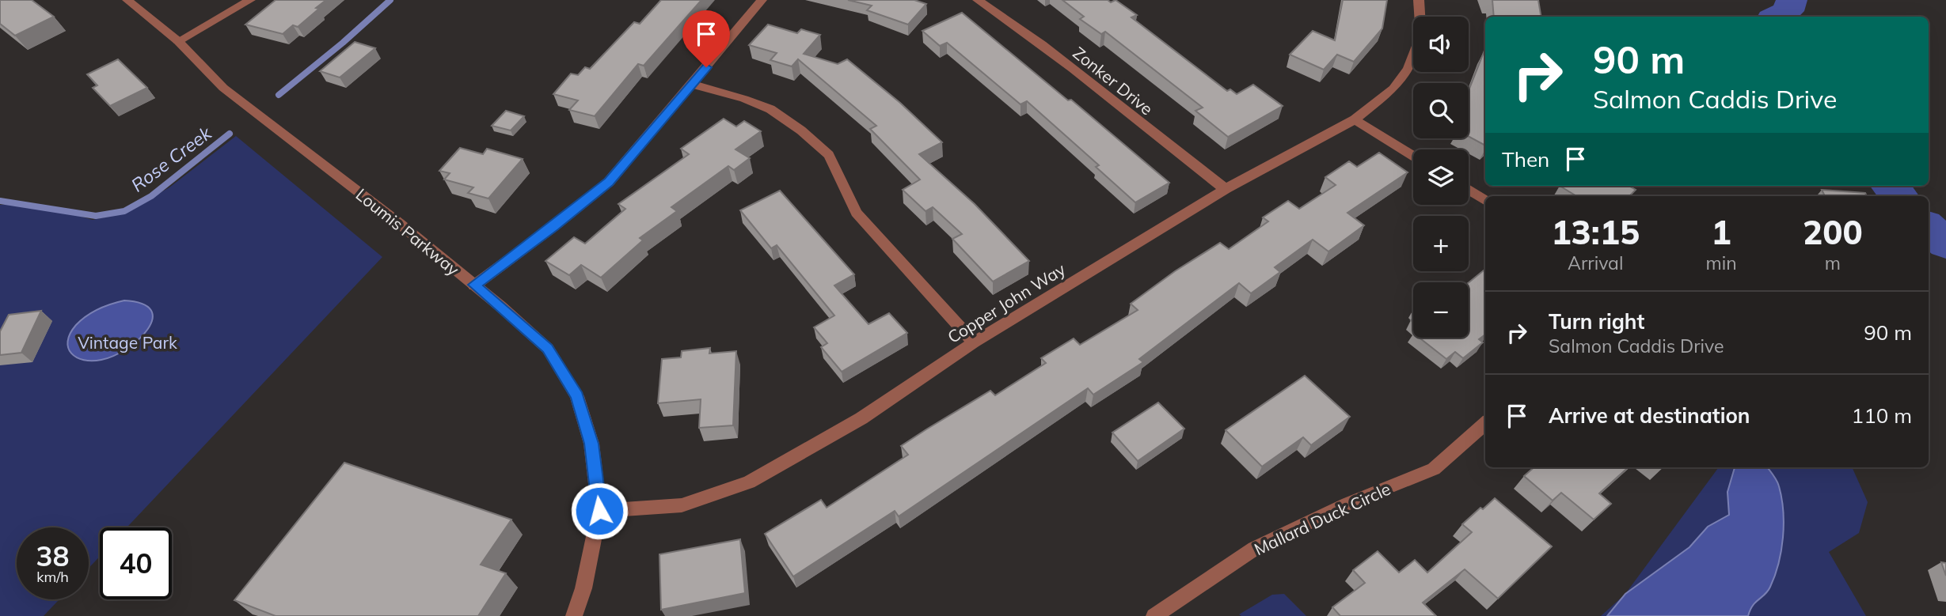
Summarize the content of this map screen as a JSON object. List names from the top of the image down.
{
  "streets": {
    "street": [
      "Zonker Drive",
      "Loumis Parkway",
      "Copper John Way",
      "Mallard Duck Circle"
    ]
  },
  "crossings": [
    ["Zonker Drive", "Copper John Way"],
    ["Loumis Parkway", "Copper John Way"]
  ],
  "water": ["Rose Creek"],
  "parks": ["Vintage Park"],
  "page": {
    "map_buttons": ["+", "−"],
    "turn": ["90 m", "Salmon Caddis Drive"],
    "then": "Then",
    "eta": [
      "13:15",
      "Arrival",
      "1",
      "min",
      "200",
      "m"
    ],
    "list": [
      {
        "name": "Turn right",
        "note": "Salmon Caddis Drive",
        "value": "90 m"
      },
      {
        "name": "Arrive at destination",
        "value": "110 m"
      }
    ],
    "speed": "38 km/h",
    "limit": "40"
  }
}
